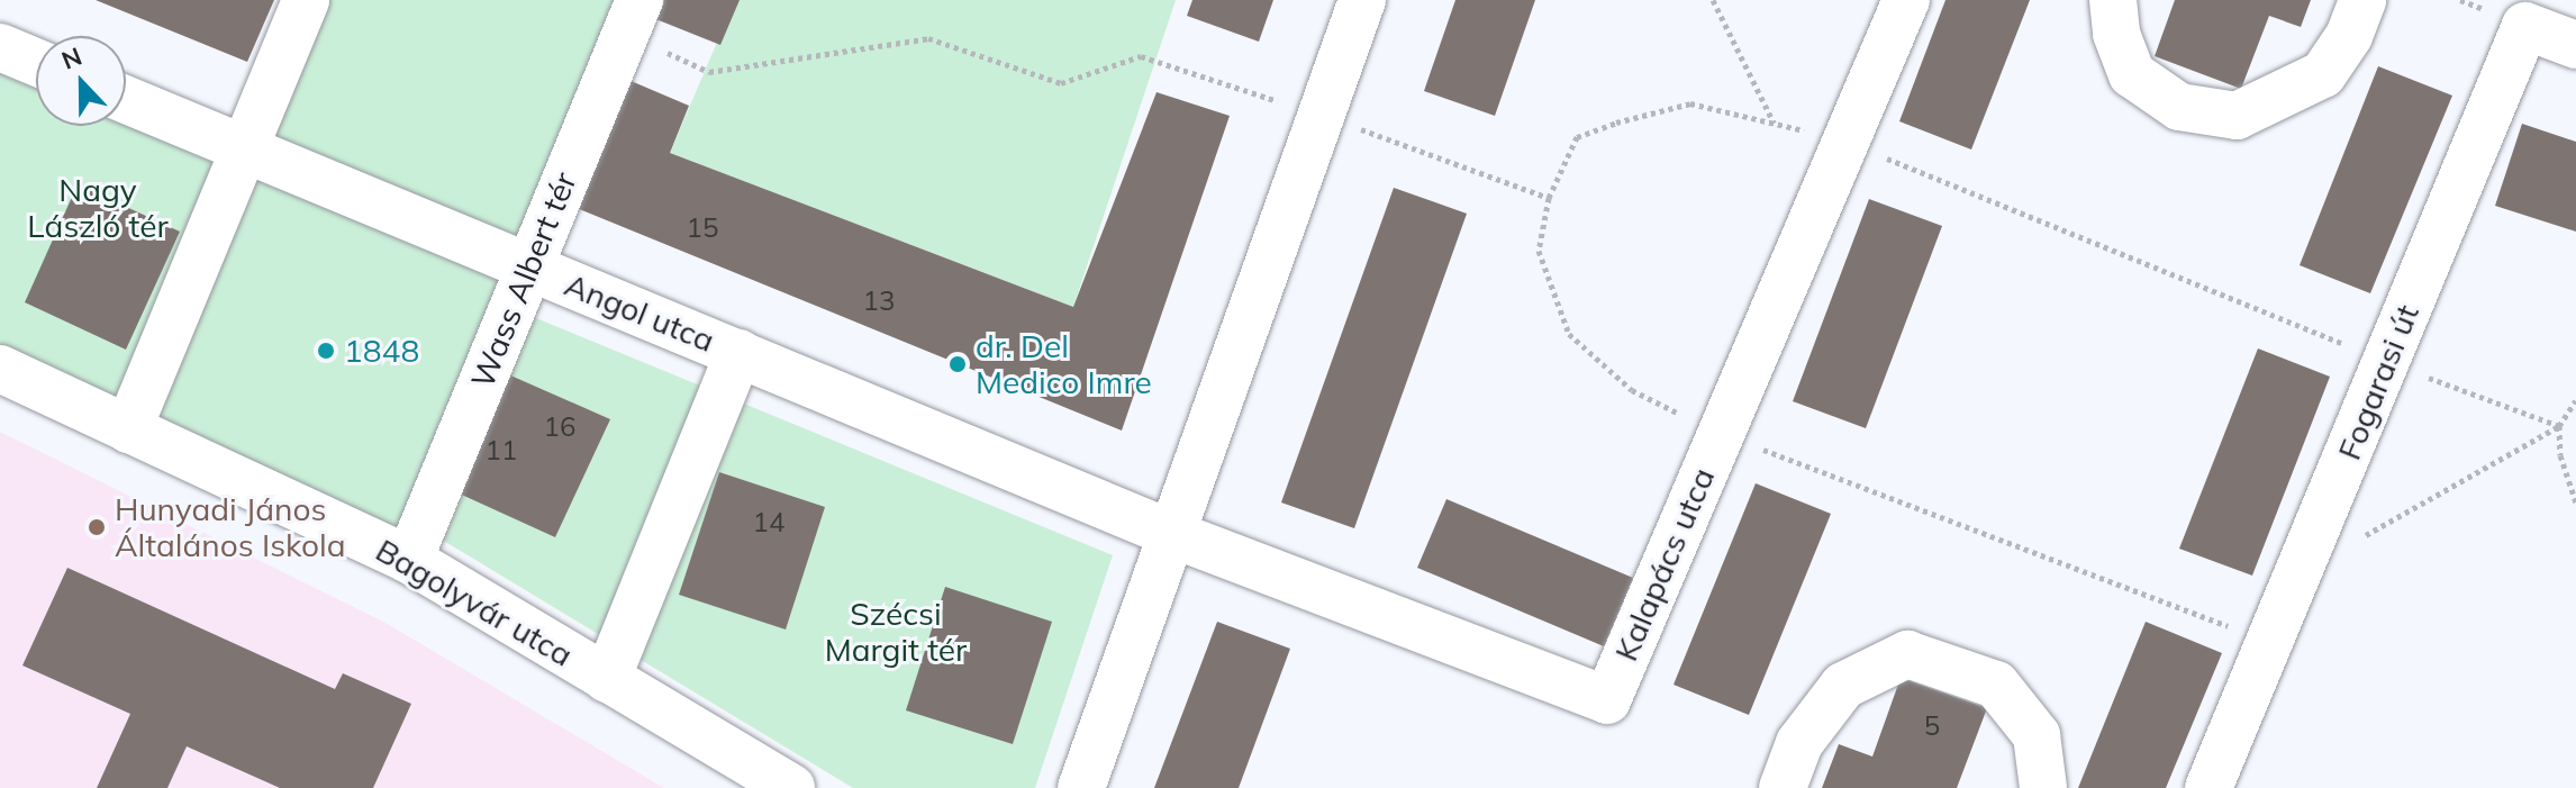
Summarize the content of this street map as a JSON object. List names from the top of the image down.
{
  "streets": {
    "street": [
      "Wass Albert tér",
      "Angol utca",
      "Fogarasi út",
      "Kalapács utca",
      "Bagolyvár utca"
    ]
  },
  "crossings": [
    ["Wass Albert tér", "Angol utca"],
    ["Wass Albert tér", "Bagolyvár utca"],
    ["Angol utca", "Kalapács utca"]
  ],
  "parks": ["Nagy László tér", "Szécsi Margit tér"],
  "places": ["1848", "dr. Del Medico Imre", "Hunyadi János Általános Iskola"],
  "house_numbers": [
    "15",
    "13",
    "16",
    "11",
    "14",
    "5"
  ],
  "north": "top"
}
